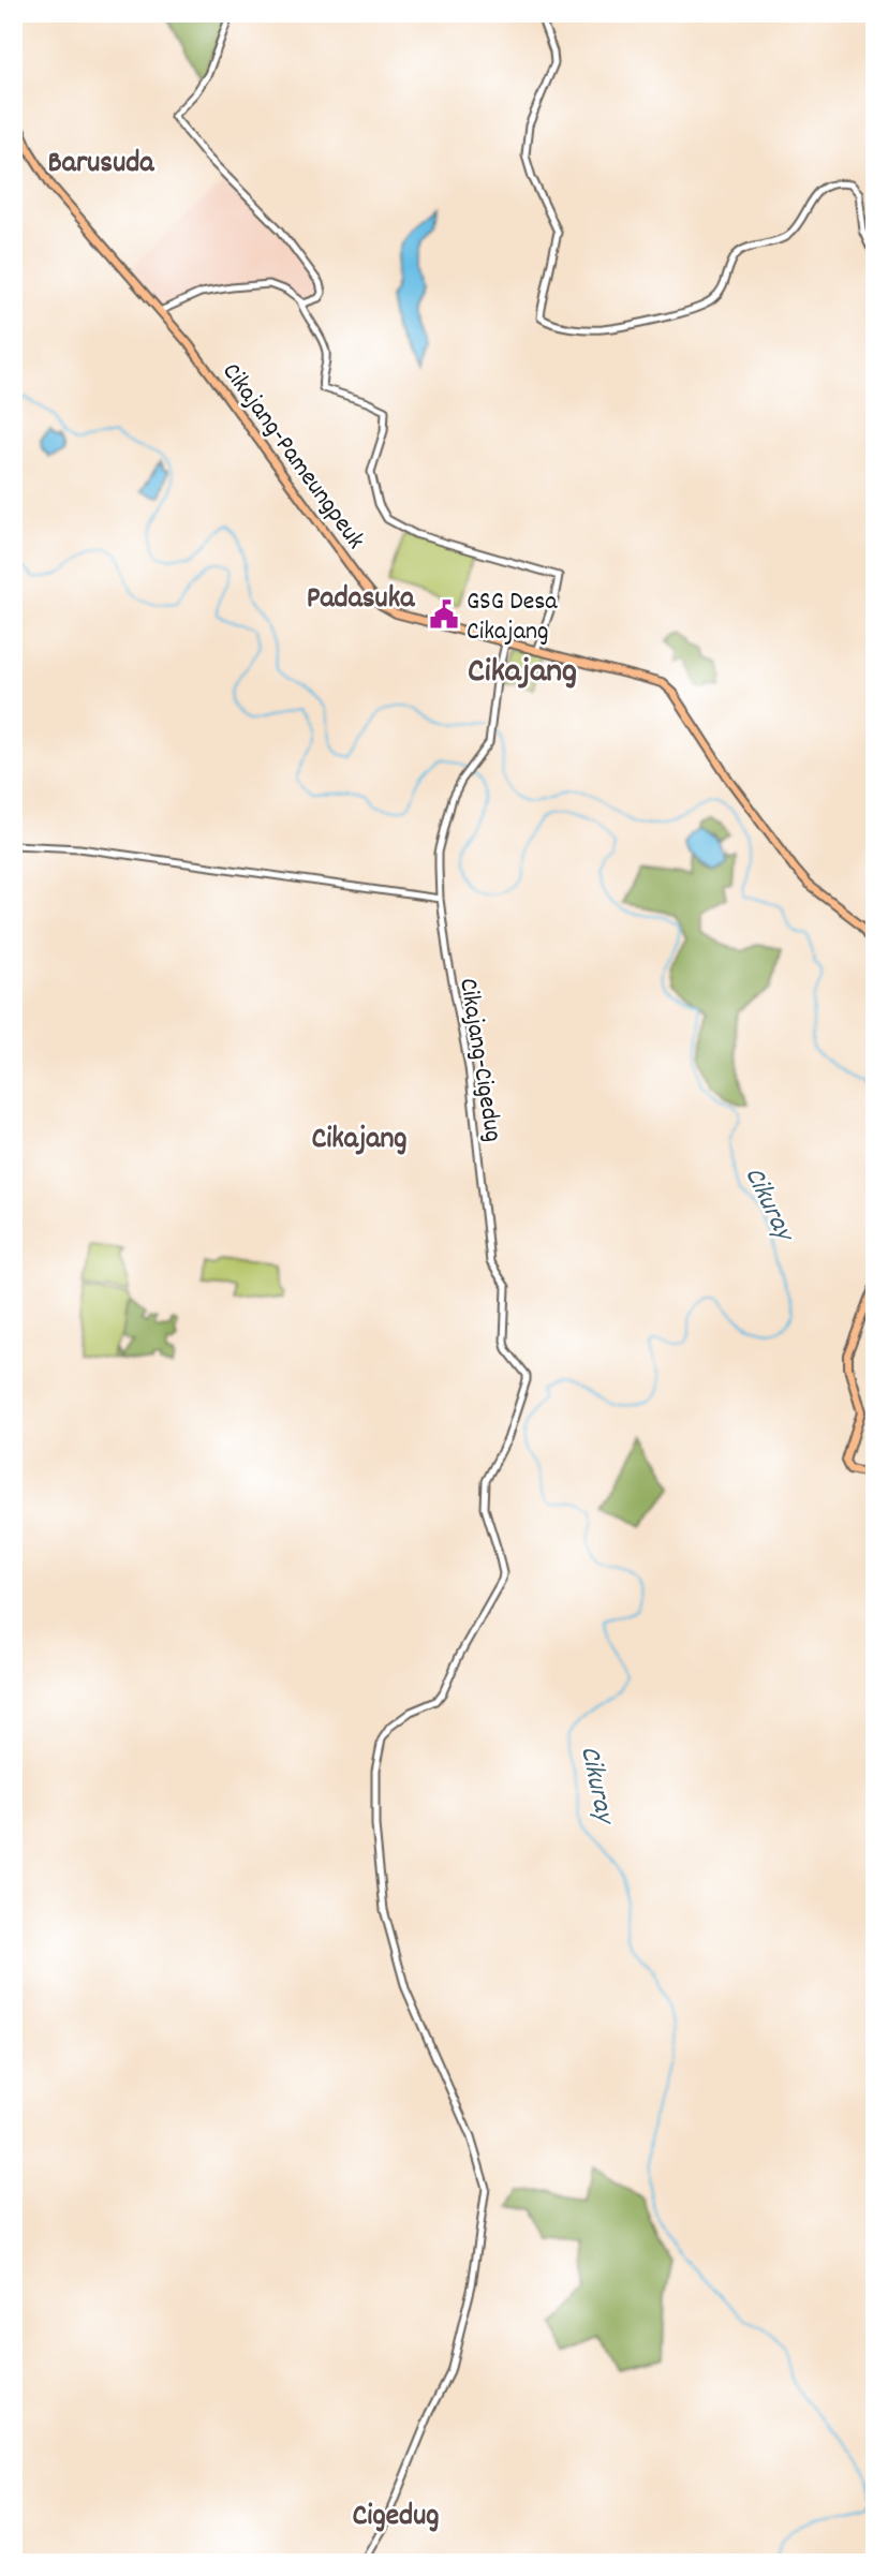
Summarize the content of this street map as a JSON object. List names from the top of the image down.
{
  "streets": {
    "main road": ["Cikajang-Pameungpeuk"],
    "street": ["Cikajang-Cigedug"]
  },
  "crossings": [
    ["Cikajang-Pameungpeuk", "Cikajang-Cigedug"]
  ],
  "districts": [
    "Barusuda",
    "Padasuka",
    "Cikajang",
    "Cikajang",
    "Cigedug"
  ],
  "water": ["Cikuray"],
  "places": {
    "public building": ["GSG Desa Cikajang"]
  }
}
